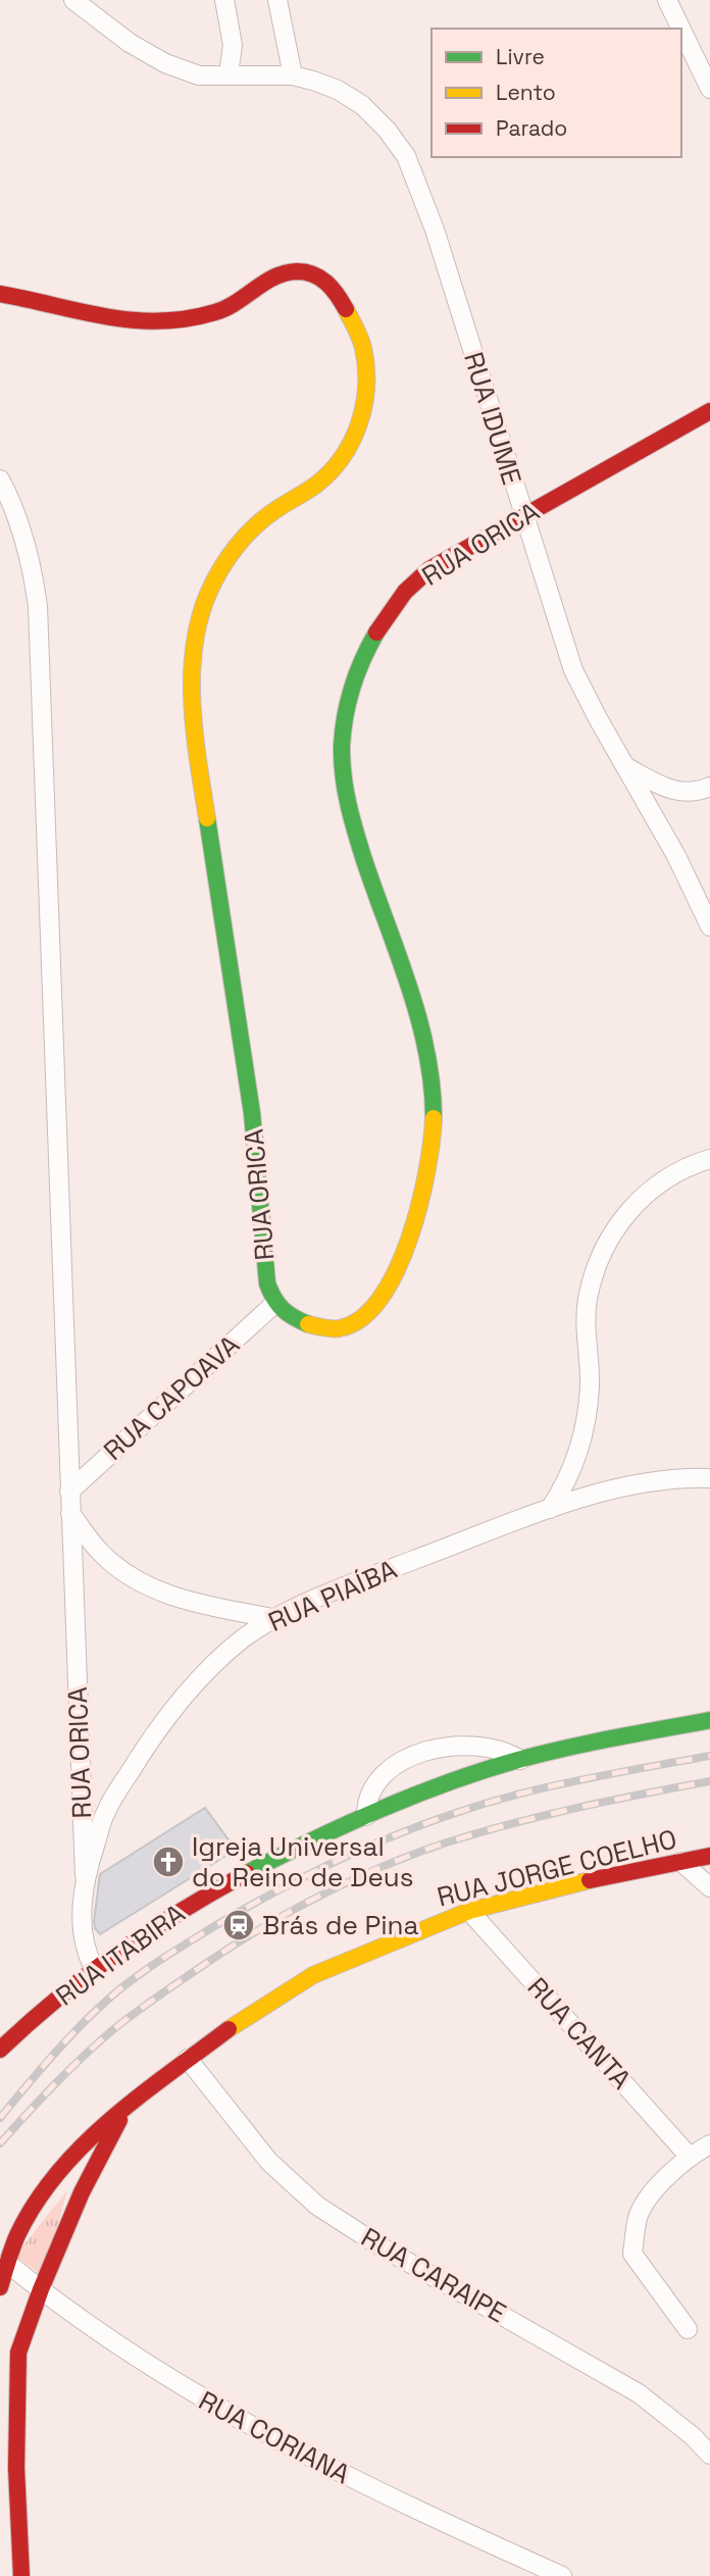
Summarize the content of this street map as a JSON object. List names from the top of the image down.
{
  "streets": {
    "street": [
      "RUA IDUME",
      "RUA ORICA",
      "RUA CAPOAVA",
      "RUA PIAÍBA",
      "RUA JORGE COELHO",
      "RUA ITABIRA",
      "RUA CANTA",
      "RUA CARAIPE",
      "RUA CORIANA"
    ]
  },
  "crossings": [
    ["RUA IDUME", "RUA ORICA"],
    ["RUA ORICA", "RUA CAPOAVA"],
    ["RUA ORICA", "RUA PIAÍBA"],
    ["RUA PIAÍBA", "RUA ITABIRA"],
    ["RUA JORGE COELHO", "RUA CANTA"],
    ["RUA JORGE COELHO", "RUA CARAIPE"],
    ["RUA JORGE COELHO", "RUA CORIANA"]
  ],
  "places": {
    "church": ["Igreja Universal do Reino de Deus"],
    "station": ["Brás de Pina"]
  },
  "legend": ["Livre", "Lento", "Parado"]
}
